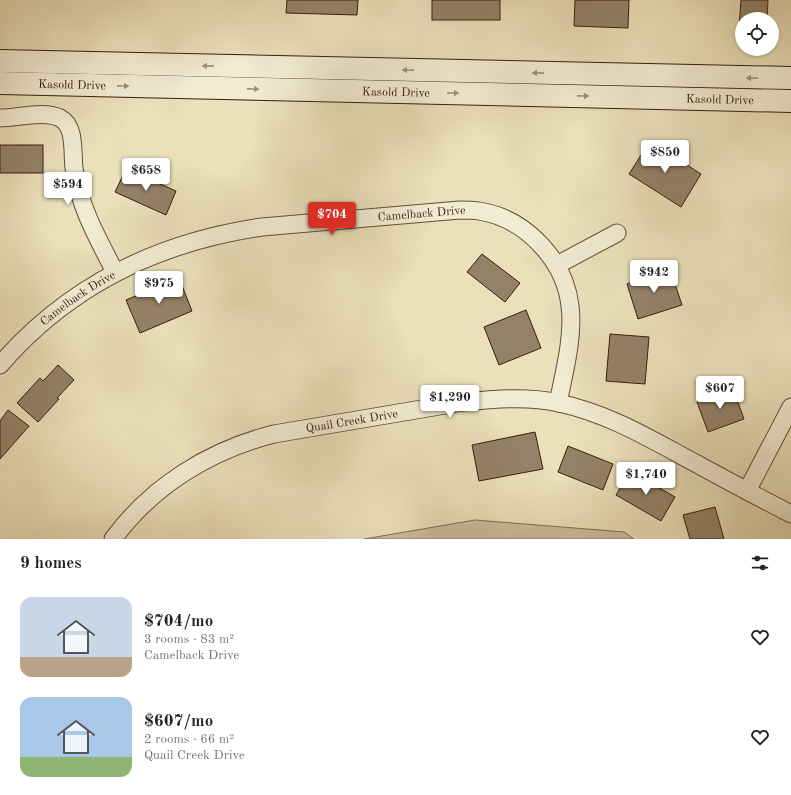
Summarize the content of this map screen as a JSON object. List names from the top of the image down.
{
  "streets": {
    "main road": ["Kasold Drive"],
    "street": ["Camelback Drive", "Quail Creek Drive"]
  },
  "crossings": [
    ["Camelback Drive", "Quail Creek Drive"]
  ],
  "page": {
    "price": [
      "$850",
      "$658",
      "$594",
      "$704",
      "$942",
      "$975",
      "$607",
      "$1,290",
      "$1,740"
    ],
    "heading": "9 homes",
    "list": [
      {
        "name": "$704/mo",
        "note": "3 rooms · 83 m² · Camelback Drive"
      },
      {
        "name": "$607/mo",
        "note": "2 rooms · 66 m² · Quail Creek Drive"
      }
    ]
  }
}
